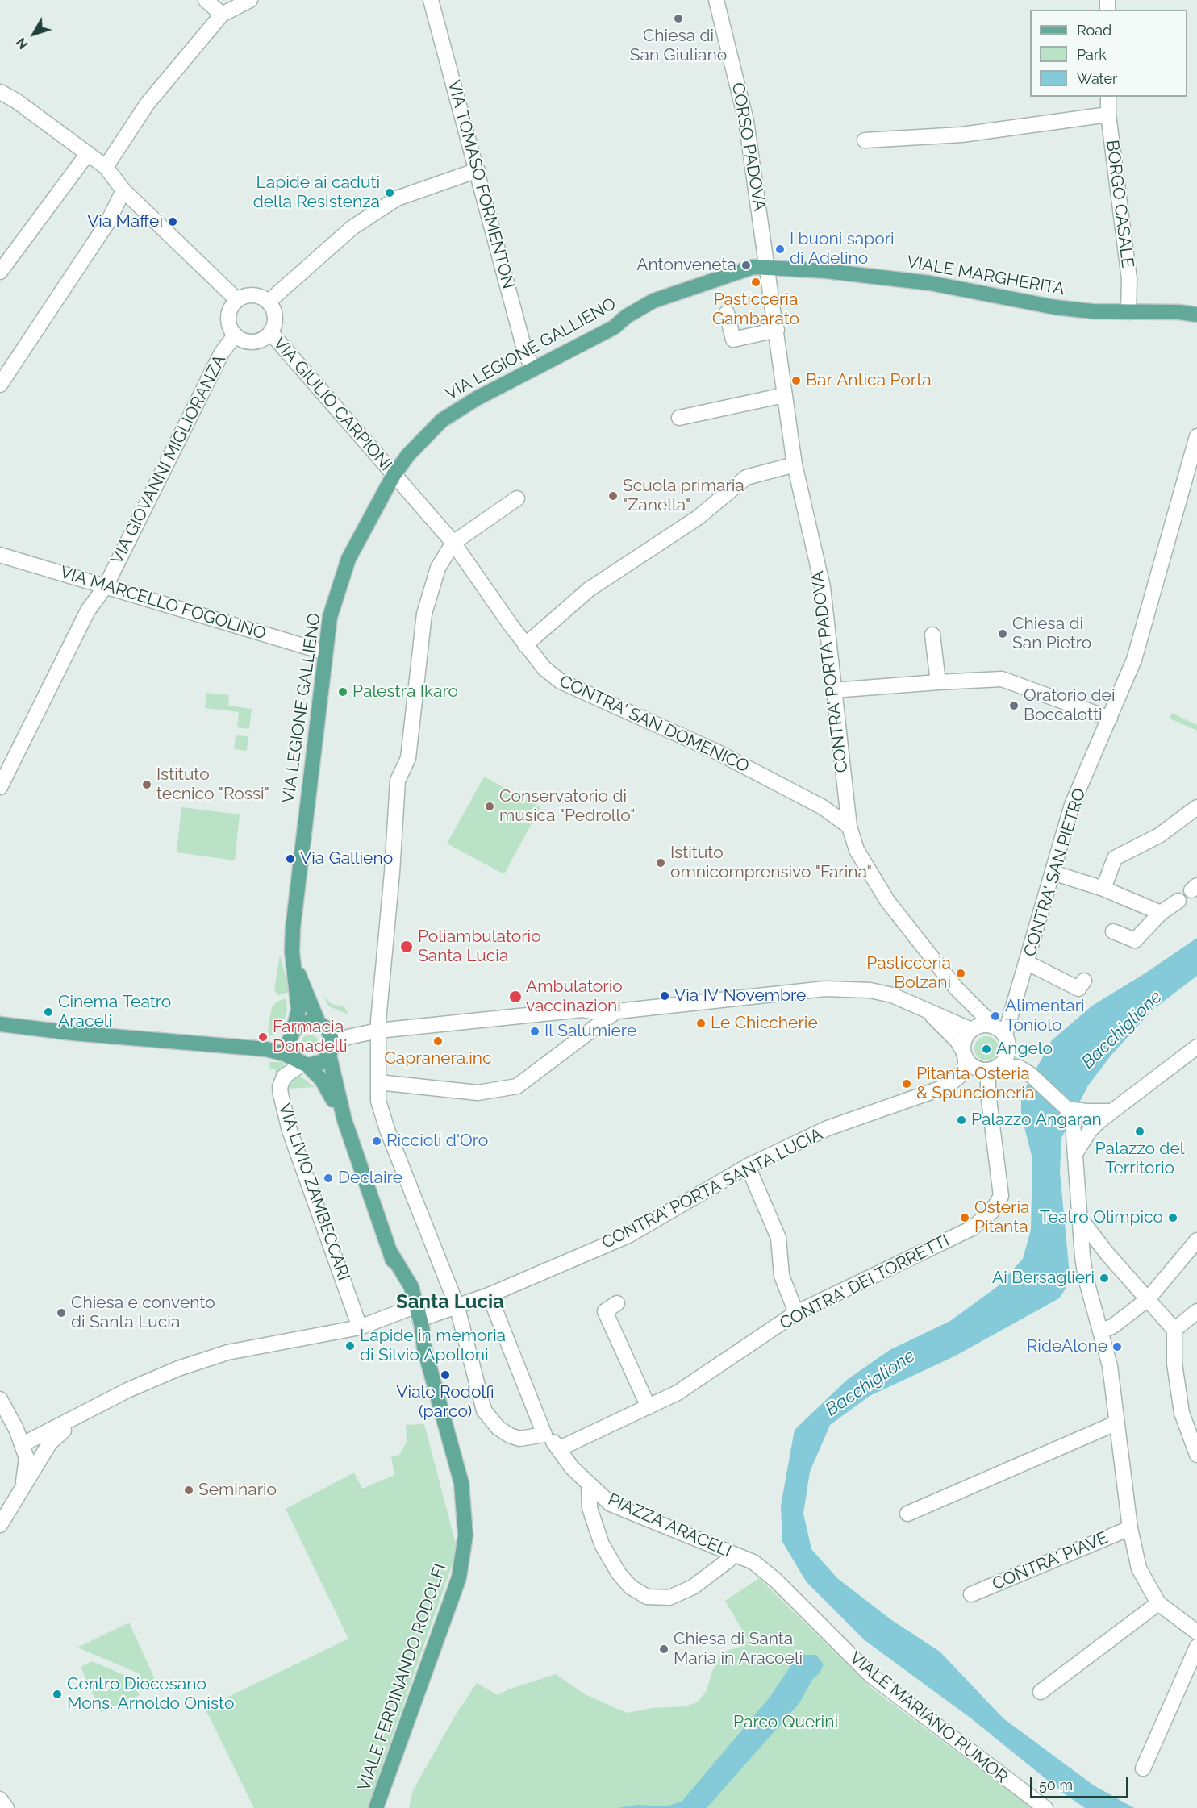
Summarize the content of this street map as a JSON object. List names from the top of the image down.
{
  "streets": {
    "main road": ["VIALE MARGHERITA", "VIA LEGIONE GALLIENO", "VIALE FERDINANDO RODOLFI"],
    "street": [
      "CORSO PADOVA",
      "VIA TOMASO FORMENTON",
      "BORGO CASALE",
      "VIA GIULIO CARPIONI",
      "VIA GIOVANNI MIGLIORANZA",
      "VIA MARCELLO FOGOLINO",
      "CONTRA' PORTA PADOVA",
      "CONTRA' SAN DOMENICO",
      "CONTRA' SAN PIETRO",
      "CONTRA' PORTA SANTA LUCIA",
      "VIA LIVIO ZAMBECCARI",
      "CONTRA' DEI TORRETTI",
      "PIAZZA ARACELI",
      "CONTRA' PIAVE",
      "VIALE MARIANO RUMOR"
    ]
  },
  "crossings": [
    ["CORSO PADOVA", "VIALE MARGHERITA"],
    ["CORSO PADOVA", "VIA LEGIONE GALLIENO"],
    ["CORSO PADOVA", "CONTRA' PORTA PADOVA"],
    ["VIA TOMASO FORMENTON", "VIA LEGIONE GALLIENO"],
    ["BORGO CASALE", "VIALE MARGHERITA"],
    ["VIALE MARGHERITA", "VIA LEGIONE GALLIENO"],
    ["VIALE MARGHERITA", "CONTRA' PORTA PADOVA"],
    ["VIA LEGIONE GALLIENO", "VIA GIULIO CARPIONI"],
    ["VIA LEGIONE GALLIENO", "VIA MARCELLO FOGOLINO"],
    ["VIA LEGIONE GALLIENO", "CONTRA' PORTA PADOVA"],
    ["VIA LEGIONE GALLIENO", "CONTRA' SAN DOMENICO"],
    ["VIA LEGIONE GALLIENO", "VIA LIVIO ZAMBECCARI"],
    ["VIA GIULIO CARPIONI", "VIA GIOVANNI MIGLIORANZA"],
    ["VIA GIULIO CARPIONI", "CONTRA' SAN DOMENICO"],
    ["VIA GIOVANNI MIGLIORANZA", "VIA MARCELLO FOGOLINO"],
    ["CONTRA' PORTA PADOVA", "CONTRA' SAN DOMENICO"],
    ["CONTRA' SAN PIETRO", "CONTRA' PORTA SANTA LUCIA"],
    ["CONTRA' SAN PIETRO", "CONTRA' DEI TORRETTI"],
    ["CONTRA' PORTA SANTA LUCIA", "CONTRA' DEI TORRETTI"],
    ["CONTRA' PORTA SANTA LUCIA", "VIALE FERDINANDO RODOLFI"],
    ["CONTRA' DEI TORRETTI", "PIAZZA ARACELI"],
    ["PIAZZA ARACELI", "VIALE MARIANO RUMOR"]
  ],
  "districts": ["Santa Lucia"],
  "water": ["Bacchiglione"],
  "parks": ["Parco Querini"],
  "places": [
    "Chiesa di San Giuliano",
    "Lapide ai caduti della Resistenza",
    "Via Maffei",
    "I buoni sapori di Adelino",
    "Antonveneta",
    "Pasticceria Gambarato",
    "Bar Antica Porta",
    "Scuola primaria \"Zanella\"",
    "Chiesa di San Pietro",
    "Palestra Ikaro",
    "Oratorio dei Boccalotti",
    "Istituto tecnico \"Rossi\"",
    "Conservatorio di musica \"Pedrollo\"",
    "Via Gallieno",
    "Istituto omnicomprensivo \"Farina\"",
    "Poliambulatorio Santa Lucia",
    "Pasticceria Bolzani",
    "Via IV Novembre",
    "Ambulatorio vaccinazioni",
    "Cinema Teatro Araceli",
    "Alimentari Toniolo",
    "Le Chiccherie",
    "Il Salumiere",
    "Farmacia Donadelli",
    "Capranera.inc",
    "Angelo",
    "Pitanta Osteria & Spuncioneria",
    "Palazzo Angaran",
    "Palazzo del Territorio",
    "Riccioli d'Oro",
    "Declaire",
    "Osteria Pitanta",
    "Teatro Olimpico",
    "Ai Bersaglieri",
    "Chiesa e convento di Santa Lucia",
    "Lapide in memoria di Silvio Apolloni",
    "RideAlone",
    "Viale Rodolfi (parco)",
    "Seminario",
    "Chiesa di Santa Maria in Aracoeli",
    "Centro Diocesano Mons. Arnoldo Onisto"
  ],
  "legend": ["Road", "Park", "Water"],
  "scale_bar": "50 m",
  "north": "bottom left"
}
